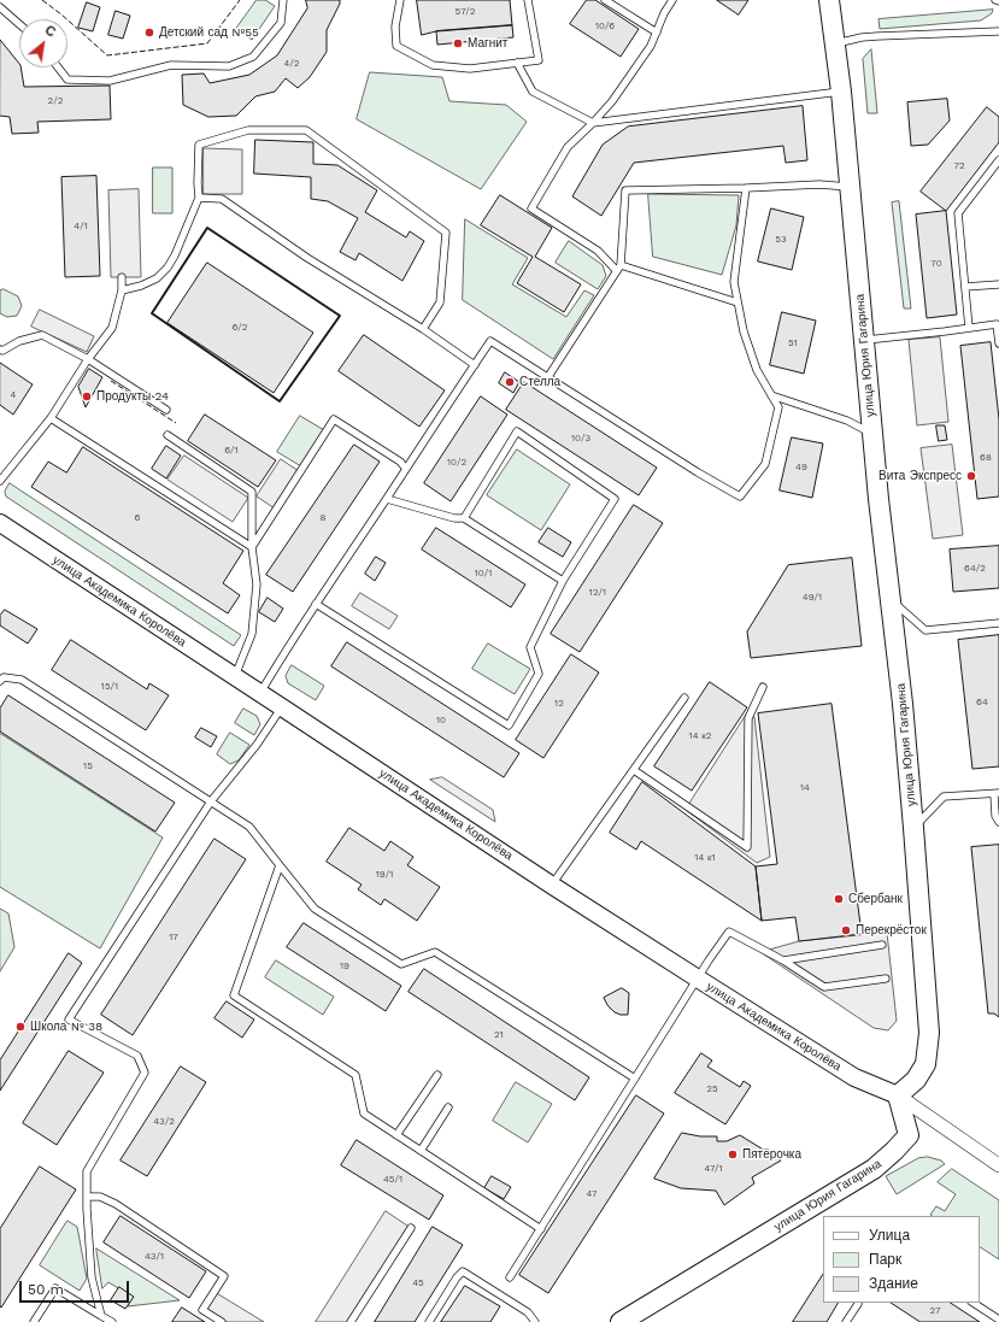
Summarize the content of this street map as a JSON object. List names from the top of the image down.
{
  "streets": {
    "main road": ["улица Юрия Гагарина"],
    "street": ["улица Академика Королёва"]
  },
  "crossings": [
    ["улица Юрия Гагарина", "улица Академика Королёва"]
  ],
  "places": [
    "Детский сад №55",
    "Магнит",
    "Стелла",
    "Продукты 24",
    "Вита Экспресс",
    "Сбербанк",
    "Перекрёсток",
    "Школа № 38",
    "Пятёрочка"
  ],
  "house_numbers": [
    "57/2",
    "10/6",
    "4/2",
    "2/2",
    "72",
    "4/1",
    "53",
    "70",
    "6/2",
    "51",
    "4",
    "10/3",
    "6/1",
    "68",
    "10/2",
    "49",
    "6",
    "8",
    "64/2",
    "10/1",
    "12/1",
    "49/1",
    "15/1",
    "64",
    "12",
    "10",
    "14 к2",
    "15",
    "14",
    "14 к1",
    "19/1",
    "17",
    "19",
    "21",
    "25",
    "43/2",
    "47/1",
    "45/1",
    "47",
    "43/1",
    "45",
    "27"
  ],
  "legend": ["Улица", "Парк", "Здание"],
  "scale_bar": "50 m",
  "north": "top right"
}
